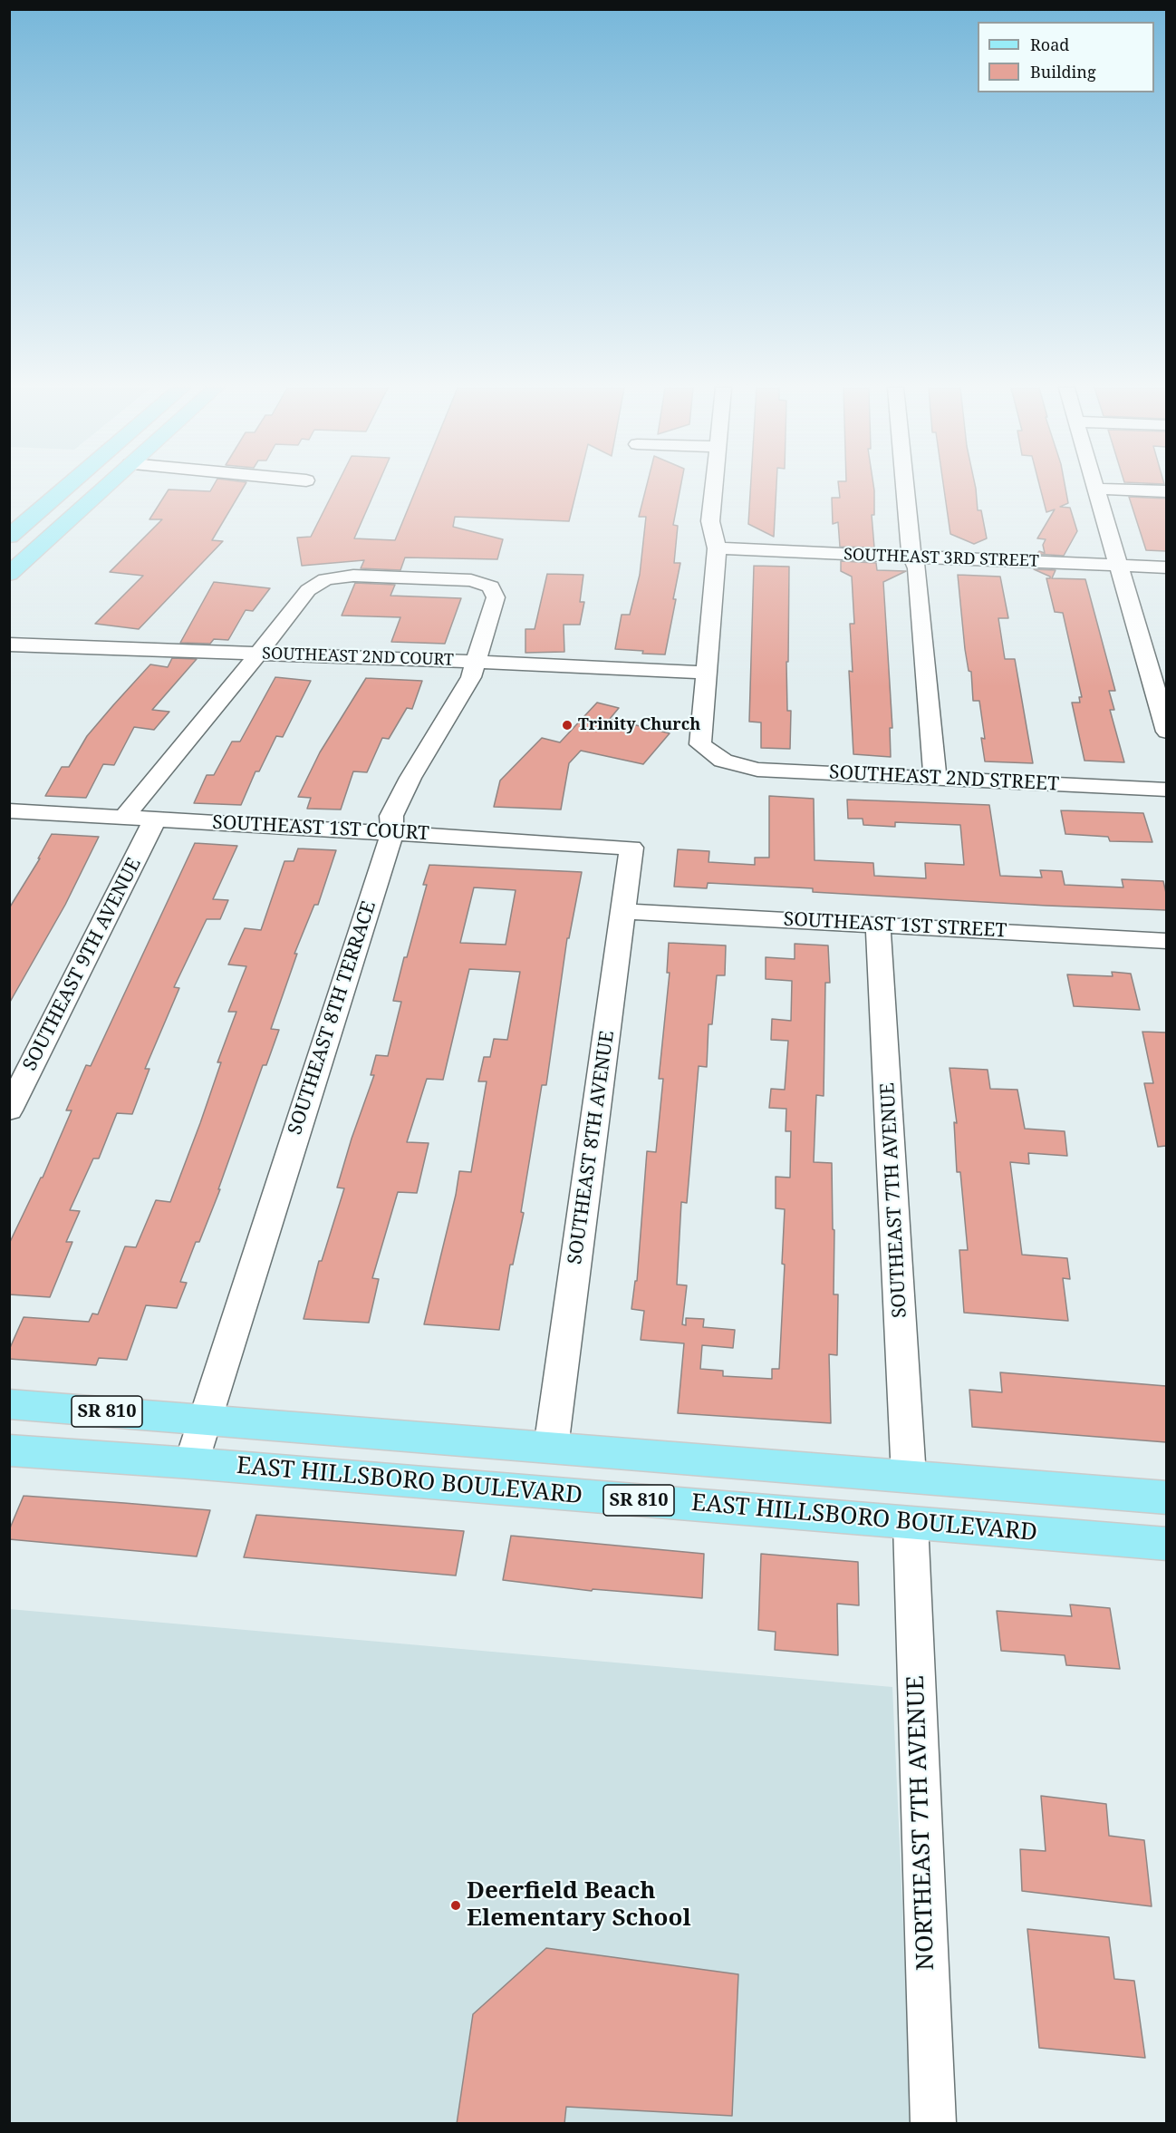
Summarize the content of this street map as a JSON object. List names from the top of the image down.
{
  "streets": {
    "main road": ["SR 810", "EAST HILLSBORO BOULEVARD"],
    "street": [
      "SOUTHEAST 3RD STREET",
      "SOUTHEAST 2ND COURT",
      "SOUTHEAST 2ND STREET",
      "SOUTHEAST 1ST COURT",
      "SOUTHEAST 1ST STREET",
      "SOUTHEAST 9TH AVENUE",
      "SOUTHEAST 8TH TERRACE",
      "SOUTHEAST 8TH AVENUE",
      "SOUTHEAST 7TH AVENUE",
      "NORTHEAST 7TH AVENUE"
    ]
  },
  "crossings": [
    ["SOUTHEAST 2ND COURT", "SOUTHEAST 2ND STREET"],
    ["SOUTHEAST 2ND COURT", "SOUTHEAST 8TH TERRACE"],
    ["SOUTHEAST 1ST COURT", "SOUTHEAST 9TH AVENUE"],
    ["SOUTHEAST 1ST COURT", "SOUTHEAST 8TH TERRACE"],
    ["SOUTHEAST 1ST COURT", "SOUTHEAST 8TH AVENUE"],
    ["SOUTHEAST 1ST STREET", "SOUTHEAST 8TH AVENUE"],
    ["SOUTHEAST 1ST STREET", "SOUTHEAST 7TH AVENUE"],
    ["SOUTHEAST 8TH TERRACE", "SR 810"],
    ["SOUTHEAST 8TH TERRACE", "EAST HILLSBORO BOULEVARD"],
    ["SOUTHEAST 8TH AVENUE", "SR 810"],
    ["SOUTHEAST 7TH AVENUE", "SR 810"],
    ["EAST HILLSBORO BOULEVARD", "NORTHEAST 7TH AVENUE"]
  ],
  "places": ["Trinity Church", "Deerfield Beach Elementary School"],
  "legend": ["Road", "Building"]
}
